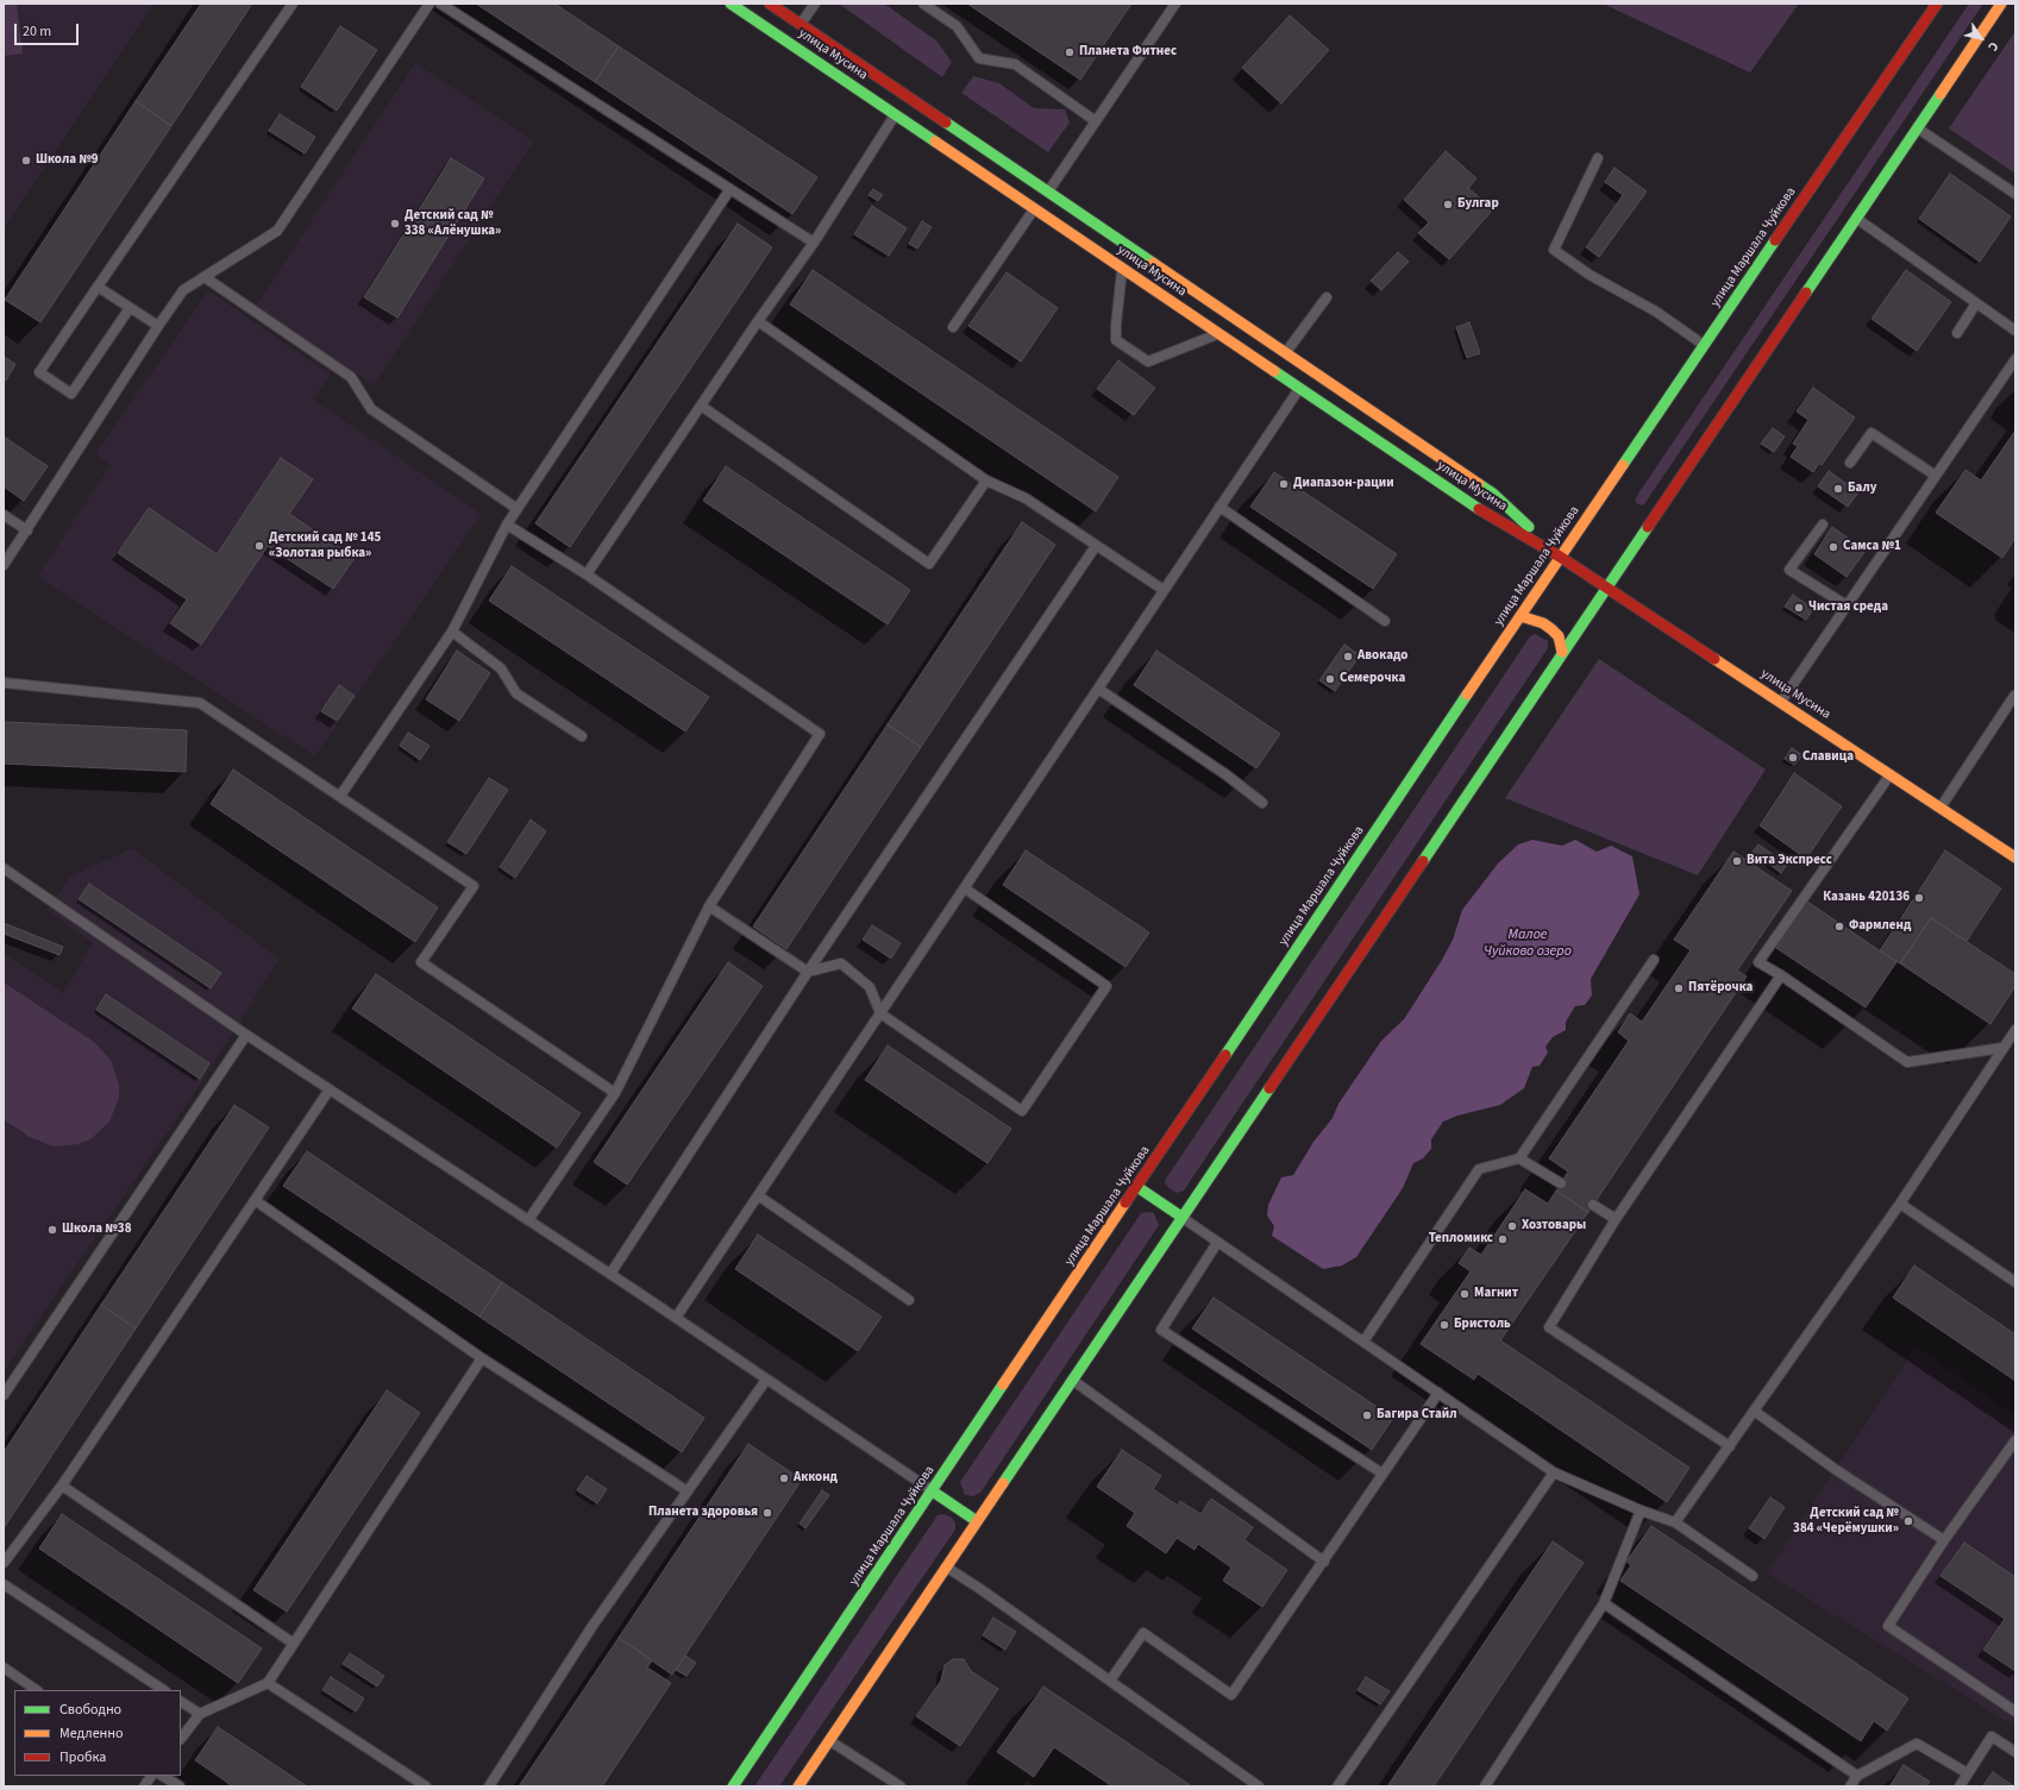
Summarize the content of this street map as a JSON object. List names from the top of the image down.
{
  "streets": {
    "main road": ["улица Мусина", "улица Маршала Чуйкова"]
  },
  "crossings": [
    ["улица Мусина", "улица Маршала Чуйкова"]
  ],
  "water": ["Малое Чуйково озеро"],
  "places": [
    "Планета Фитнес",
    "Школа №9",
    "Булгар",
    "Детский сад № 338 «Алёнушка»",
    "Диапазон-рации",
    "Балу",
    "Детский сад № 145 «Золотая рыбка»",
    "Самса №1",
    "Чистая среда",
    "Авокадо",
    "Семерочка",
    "Славица",
    "Вита Экспресс",
    "Казань 420136",
    "Фармленд",
    "Пятёрочка",
    "Хозтовары",
    "Школа №38",
    "Тепломикс",
    "Магнит",
    "Бристоль",
    "Багира Стайл",
    "Акконд",
    "Планета здоровья",
    "Детский сад № 384 «Черёмушки»"
  ],
  "legend": ["Свободно", "Медленно", "Пробка"],
  "scale_bar": "20 m",
  "north": "bottom right"
}
